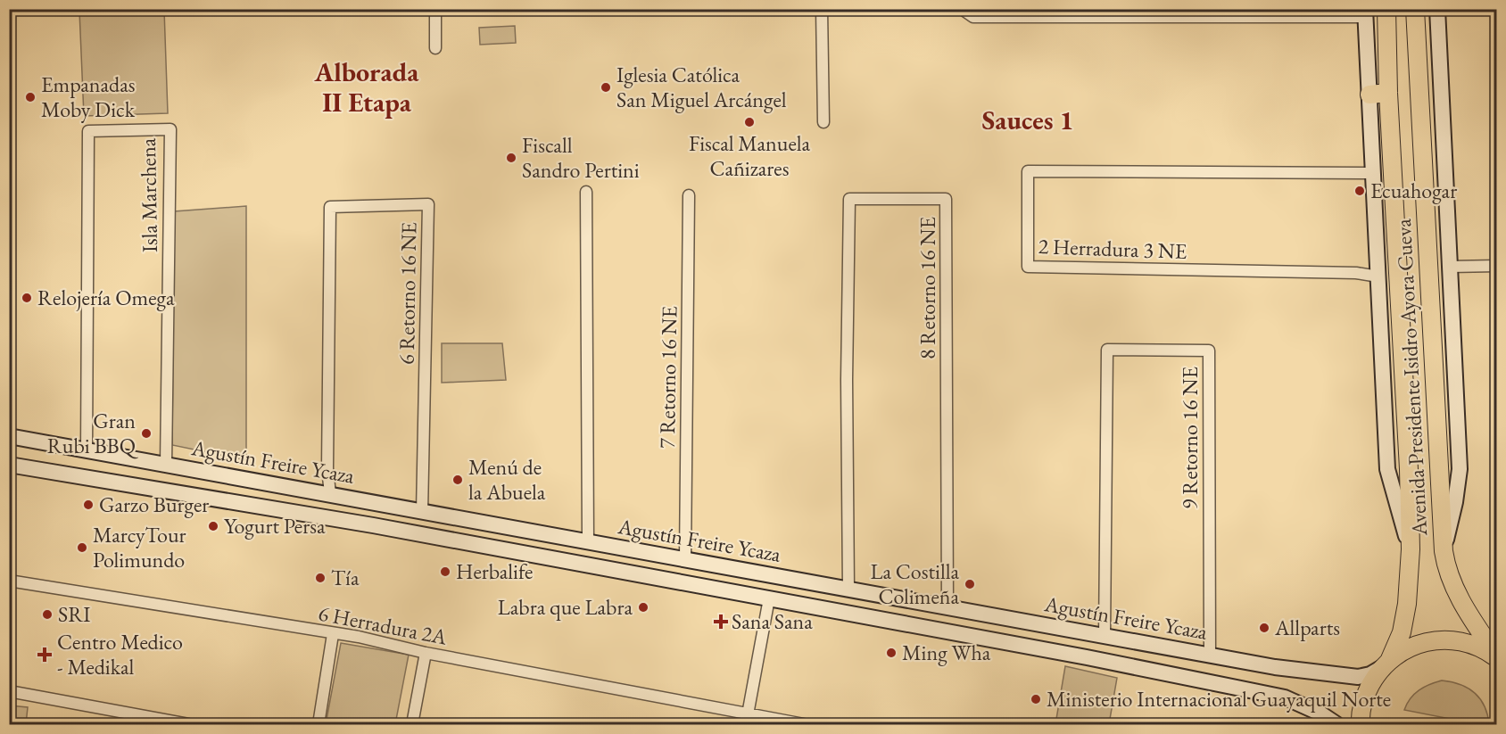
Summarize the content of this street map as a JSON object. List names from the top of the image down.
{
  "streets": {
    "main road": ["Avenida Presidente Isidro Ayora Cueva", "Agustín Freire Ycaza"],
    "street": [
      "Isla Marchena",
      "2 Herradura 3 NE",
      "8 Retorno 16 NE",
      "6 Retorno 16 NE",
      "7 Retorno 16 NE",
      "9 Retorno 16 NE",
      "6 Herradura 2A"
    ]
  },
  "crossings": [
    ["Isla Marchena", "Agustín Freire Ycaza"],
    ["2 Herradura 3 NE", "Avenida Presidente Isidro Ayora Cueva"],
    ["8 Retorno 16 NE", "Agustín Freire Ycaza"],
    ["6 Retorno 16 NE", "Agustín Freire Ycaza"],
    ["7 Retorno 16 NE", "Agustín Freire Ycaza"],
    ["Avenida Presidente Isidro Ayora Cueva", "Agustín Freire Ycaza"],
    ["9 Retorno 16 NE", "Agustín Freire Ycaza"]
  ],
  "districts": ["Alborada II Etapa", "Sauces 1"],
  "places": {
    "other": [
      "Iglesia Católica San Miguel Arcángel",
      "Empanadas Moby Dick",
      "Fiscal Manuela Cañizares",
      "Fiscall Sandro Pertini",
      "Ecuahogar",
      "Relojería Omega",
      "Gran Rubi BBQ",
      "Menú de la Abuela",
      "Garzo Burger",
      "Yogurt Persa",
      "MarcyTour Polimundo",
      "Herbalife",
      "Tía",
      "La Costilla Colimeña",
      "Labra que Labra",
      "SRI",
      "Allparts",
      "Ming Wha",
      "Ministerio Internacional Guayaquil Norte"
    ],
    "health": ["Sana Sana", "Centro Medico - Medikal"]
  }
}
